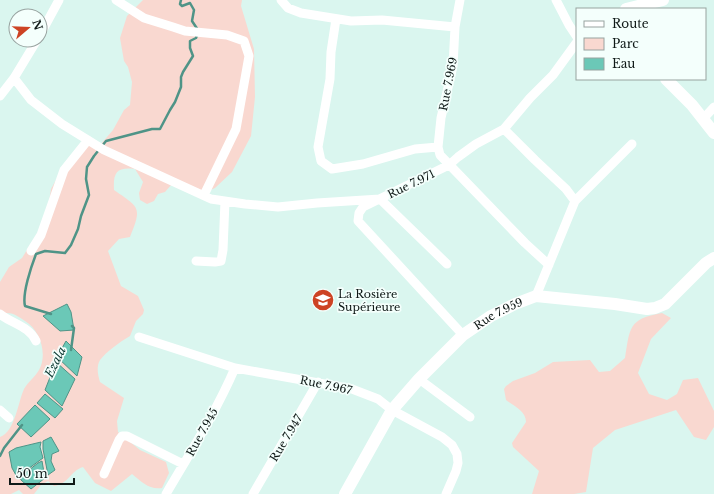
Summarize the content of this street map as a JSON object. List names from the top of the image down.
{
  "streets": {
    "street": [
      "Rue 7.969",
      "Rue 7.971",
      "Rue 7.959",
      "Rue 7.967",
      "Rue 7.945",
      "Rue 7.947"
    ]
  },
  "crossings": [
    ["Rue 7.971", "Rue 7.959"],
    ["Rue 7.959", "Rue 7.967"],
    ["Rue 7.967", "Rue 7.945"],
    ["Rue 7.967", "Rue 7.947"]
  ],
  "water": ["Ezala"],
  "places": {
    "school or university": ["La Rosière Supérieure"]
  },
  "legend": ["Route", "Parc", "Eau"],
  "scale_bar": "50 m",
  "north": "right"
}
